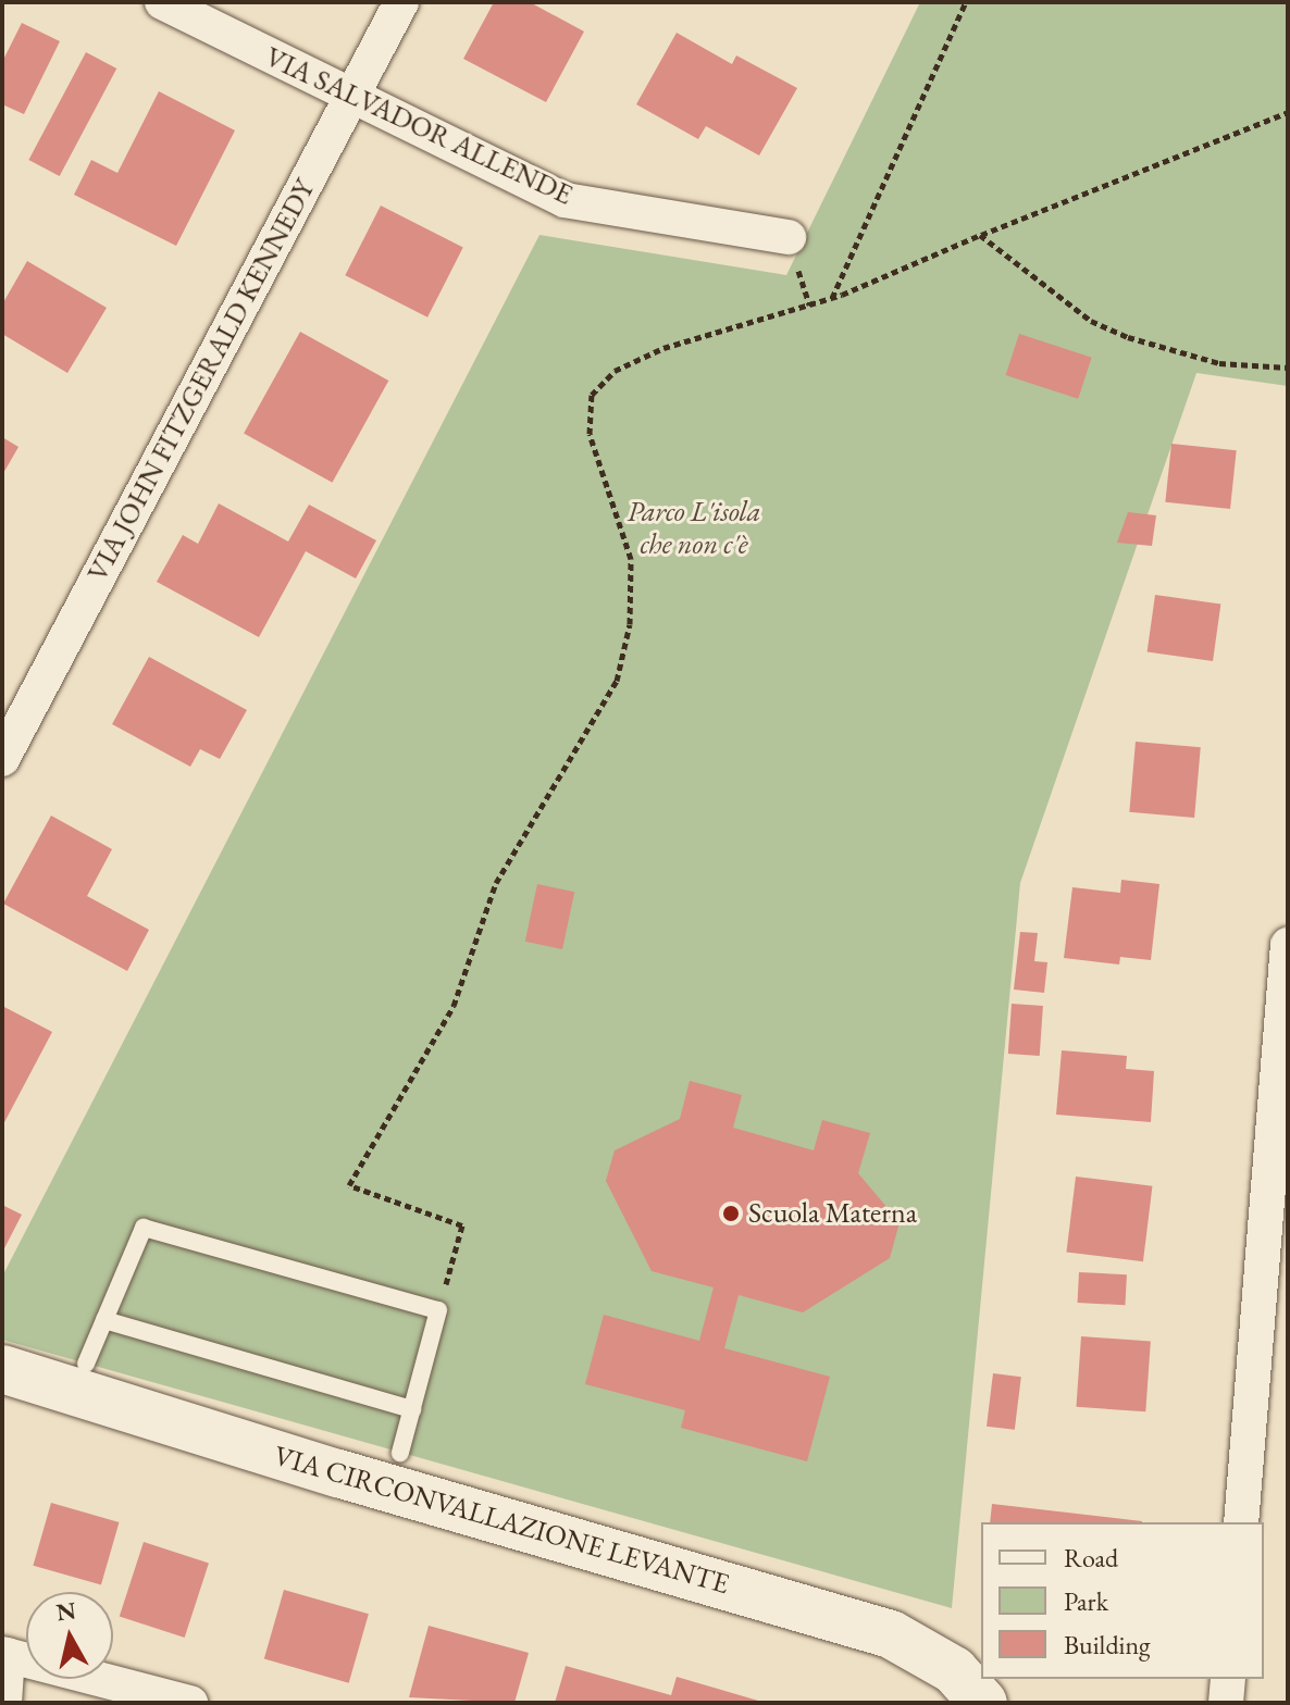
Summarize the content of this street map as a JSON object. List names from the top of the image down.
{
  "streets": {
    "main road": ["VIA CIRCONVALLAZIONE LEVANTE"],
    "street": ["VIA SALVADOR ALLENDE", "VIA JOHN FITZGERALD KENNEDY"]
  },
  "crossings": [
    ["VIA SALVADOR ALLENDE", "VIA JOHN FITZGERALD KENNEDY"]
  ],
  "parks": ["Parco L'isola che non c'è"],
  "places": ["Scuola Materna"],
  "legend": ["Road", "Park", "Building"],
  "north": "top"
}
